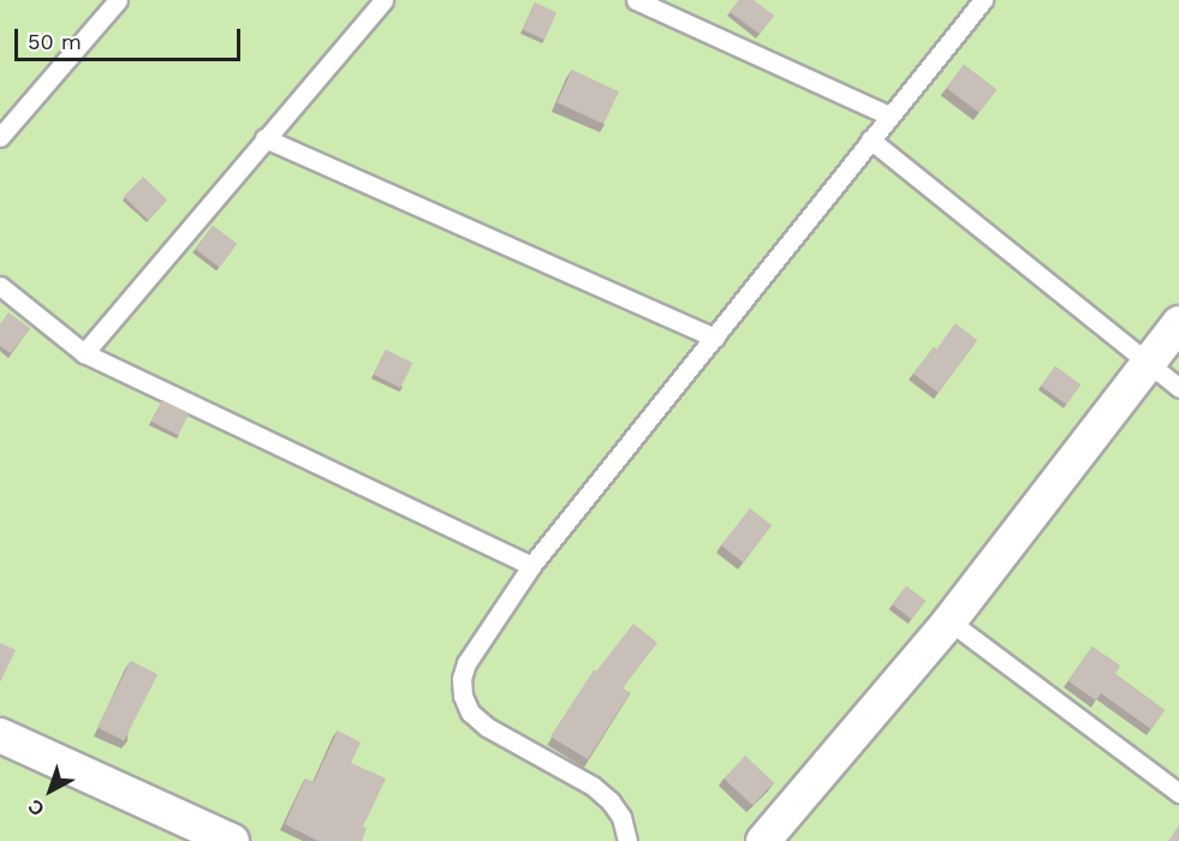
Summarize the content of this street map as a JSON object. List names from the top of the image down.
{
  "scale_bar": "50 m",
  "north": "bottom left"
}
